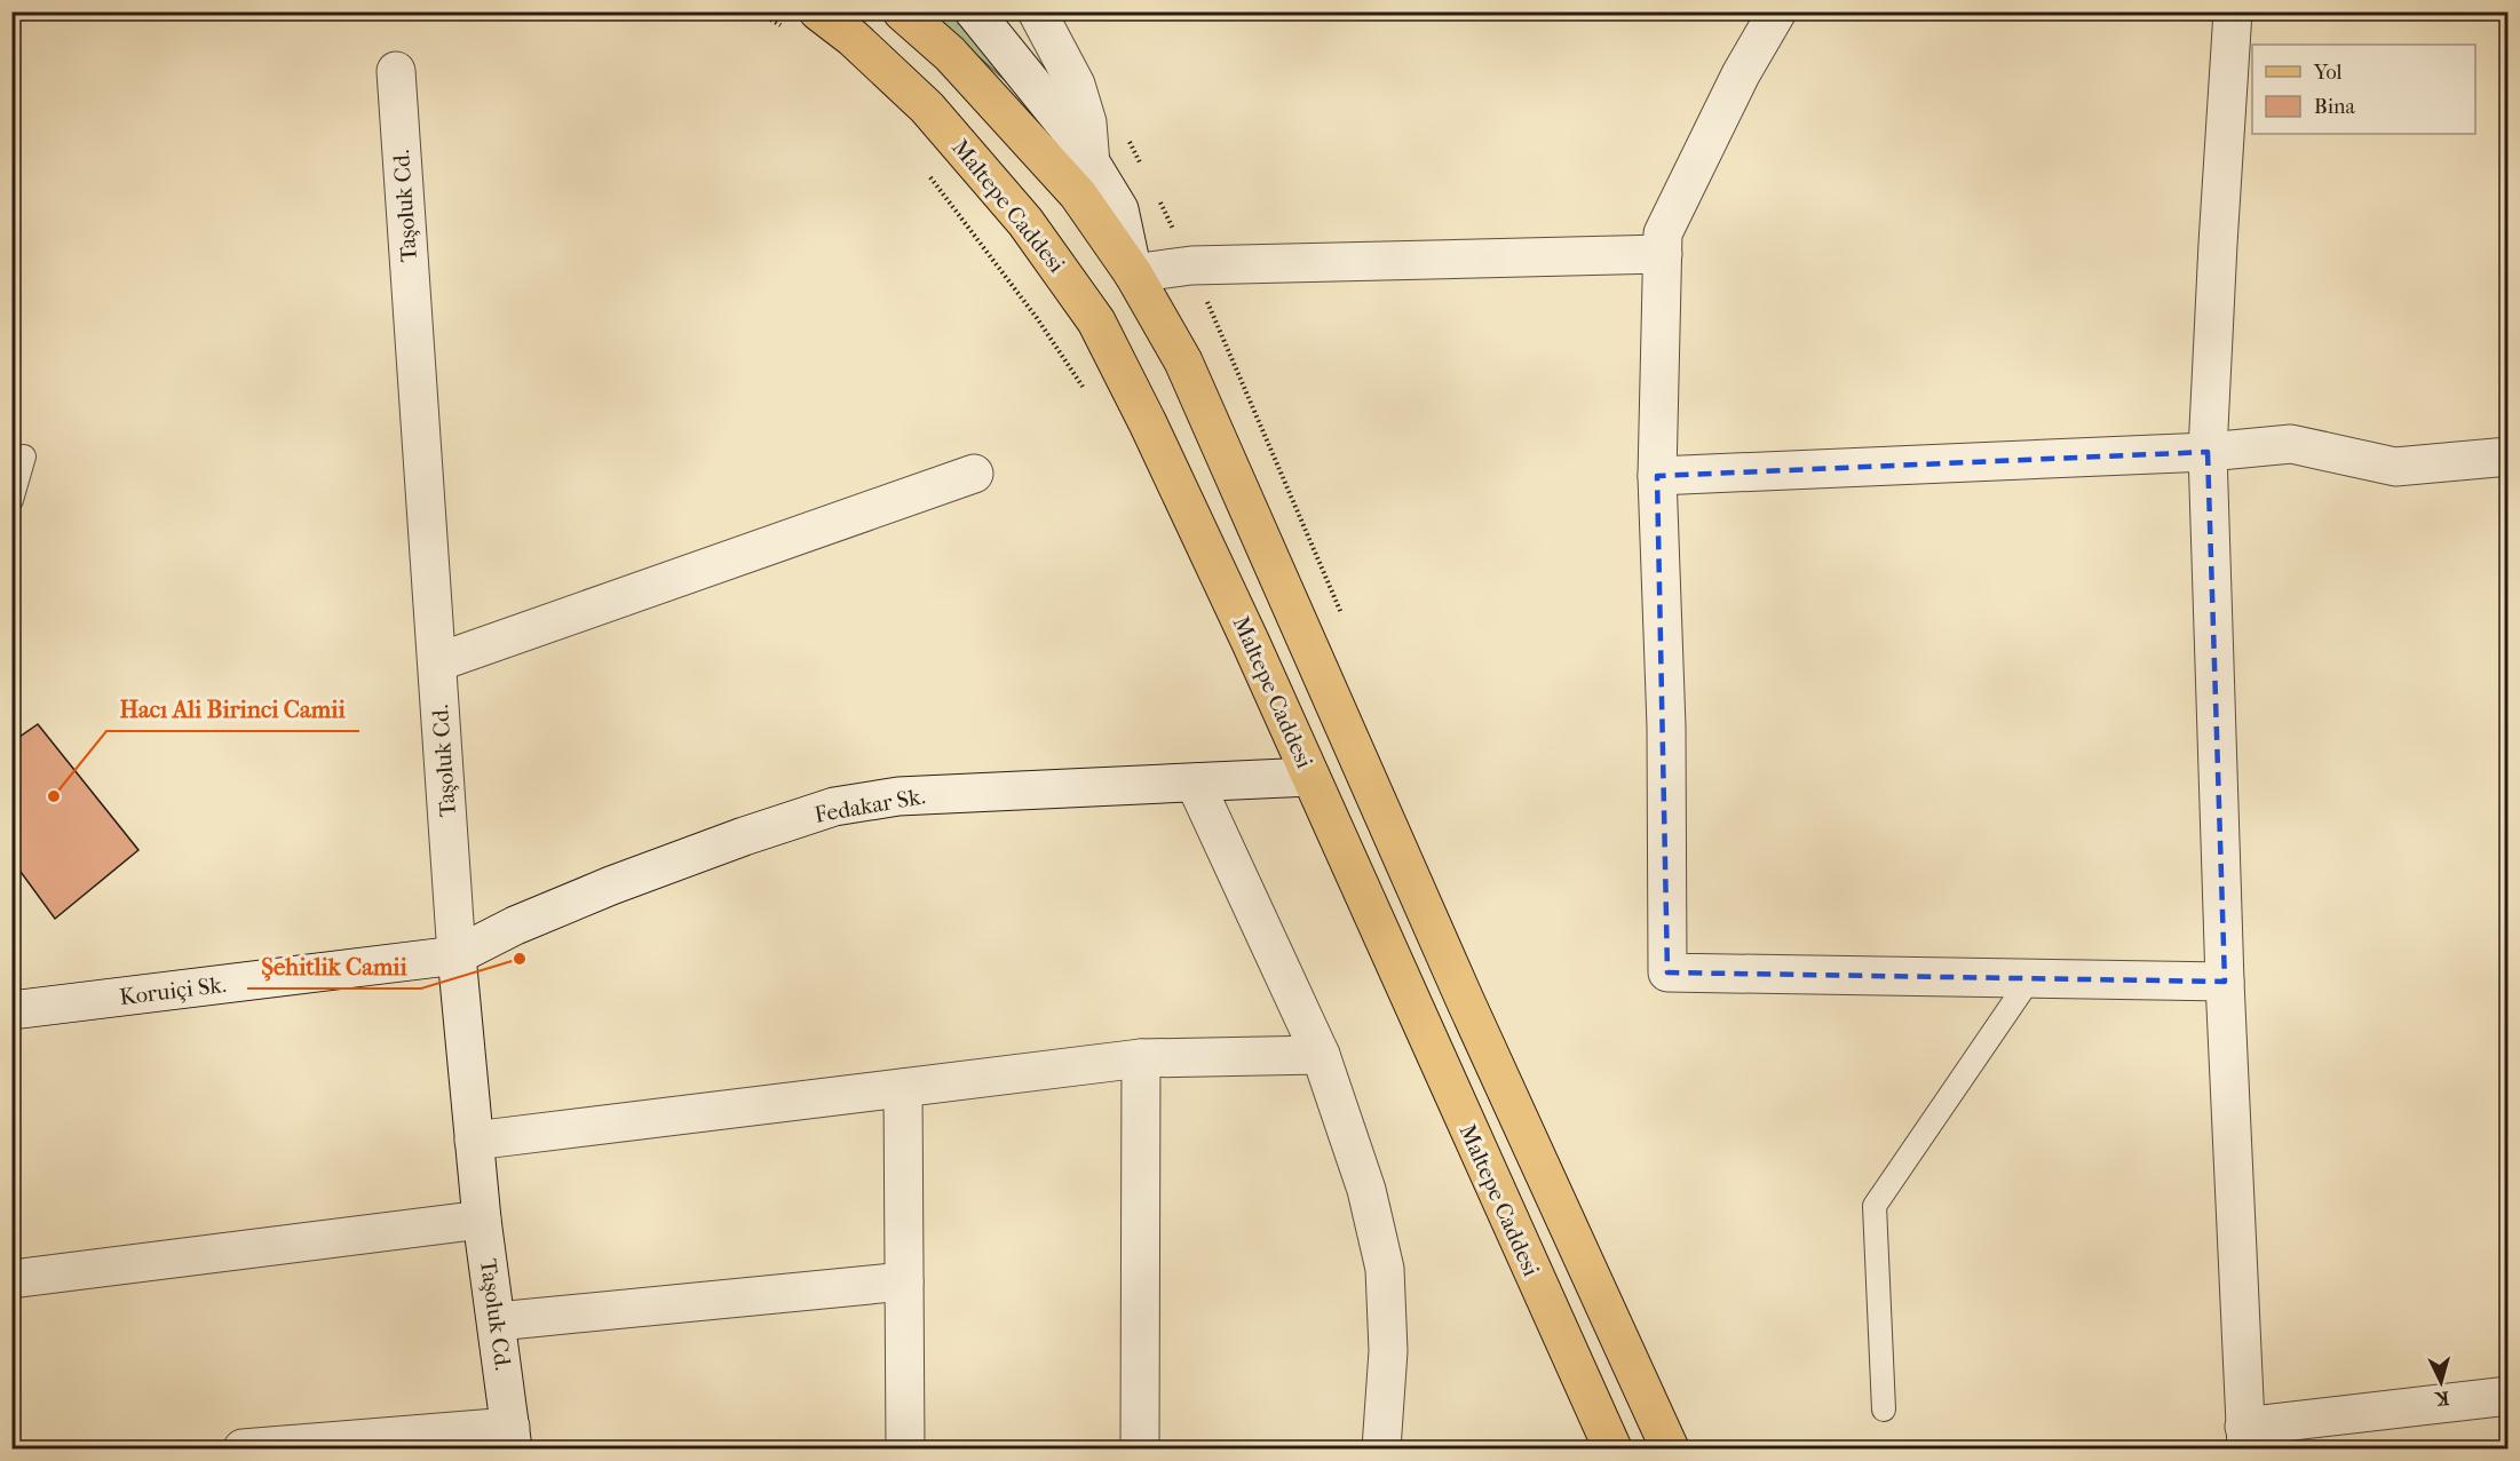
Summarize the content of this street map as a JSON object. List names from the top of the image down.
{
  "streets": {
    "main road": ["Maltepe Caddesi"],
    "street": ["Taşoluk Cd.", "Fedakar Sk.", "Koruiçi Sk."]
  },
  "crossings": [
    ["Taşoluk Cd.", "Fedakar Sk."],
    ["Taşoluk Cd.", "Koruiçi Sk."],
    ["Maltepe Caddesi", "Fedakar Sk."],
    ["Fedakar Sk.", "Koruiçi Sk."]
  ],
  "places": ["Hacı Ali Birinci Camii", "Şehitlik Camii"],
  "legend": ["Yol", "Bina"],
  "north": "bottom"
}
